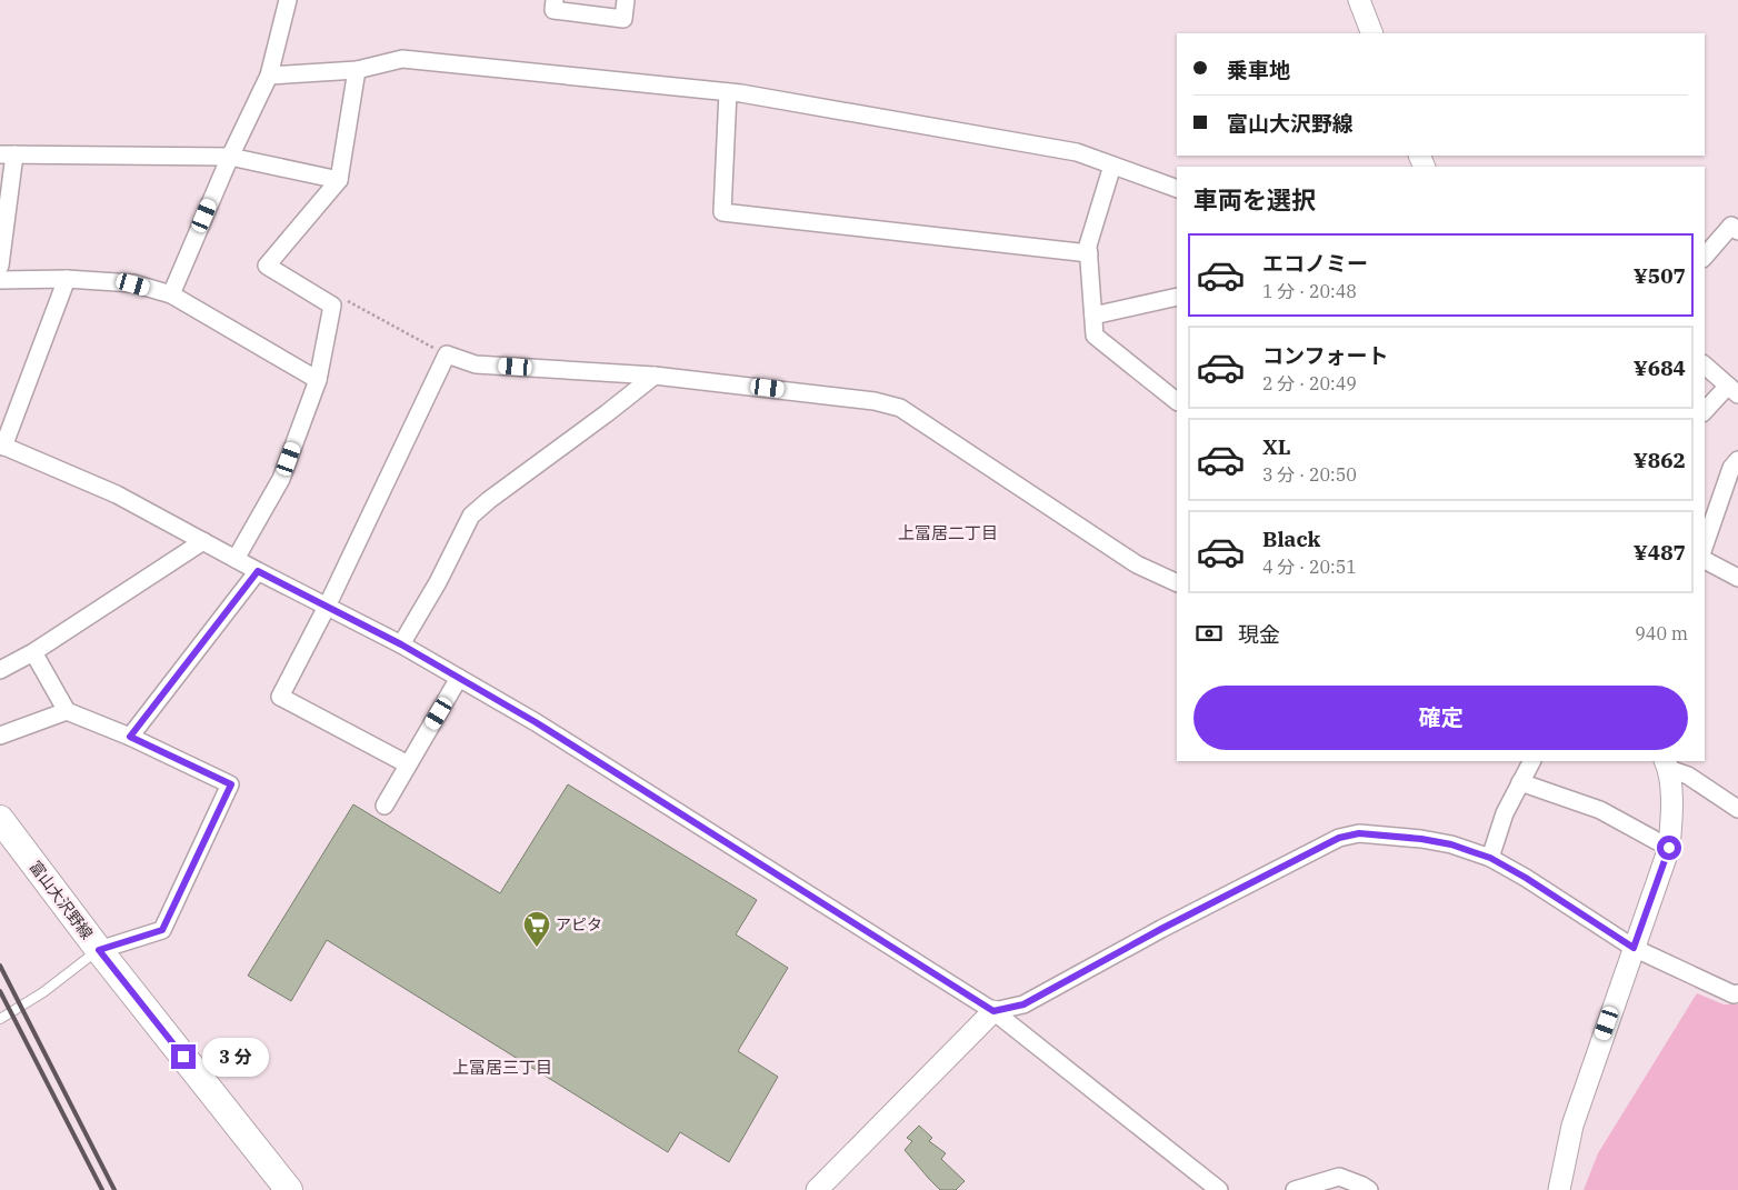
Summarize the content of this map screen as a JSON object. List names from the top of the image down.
{
  "streets": {
    "main road": ["富山大沢野線"]
  },
  "districts": ["上冨居二丁目", "上冨居三丁目"],
  "places": {
    "supermarket": ["アピタ"]
  },
  "page": {
    "banner": ["乗車地", "富山大沢野線"],
    "heading": "車両を選択",
    "list": [
      {
        "name": "エコノミー",
        "note": "1 分 · 20:48",
        "value": "¥507"
      },
      {
        "name": "コンフォート",
        "note": "2 分 · 20:49",
        "value": "¥684"
      },
      {
        "name": "XL",
        "note": "3 分 · 20:50",
        "value": "¥862"
      },
      {
        "name": "Black",
        "note": "4 分 · 20:51",
        "value": "¥487"
      }
    ],
    "pay": ["現金", "940 m"],
    "buttons": "確定",
    "bubble": "3 分"
  }
}
